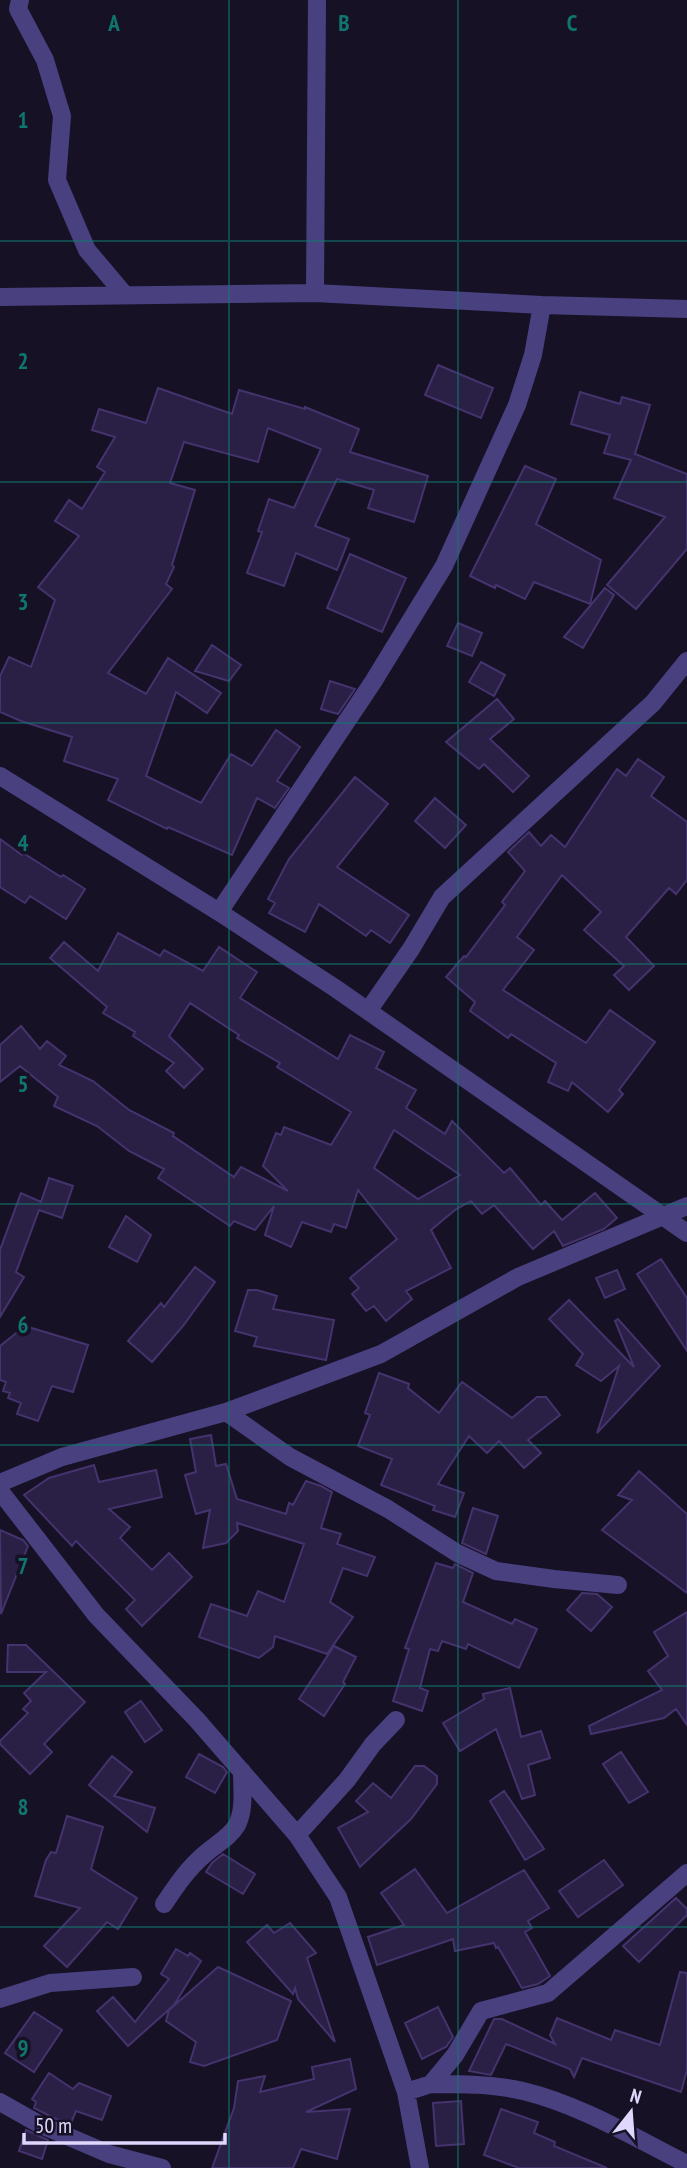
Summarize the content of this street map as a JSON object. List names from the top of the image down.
{
  "scale_bar": "50 m",
  "north": "top",
  "grid": {
    "columns": ["A", "B", "C"],
    "rows": [
      "1",
      "2",
      "3",
      "4",
      "5",
      "6",
      "7",
      "8",
      "9"
    ]
  }
}
